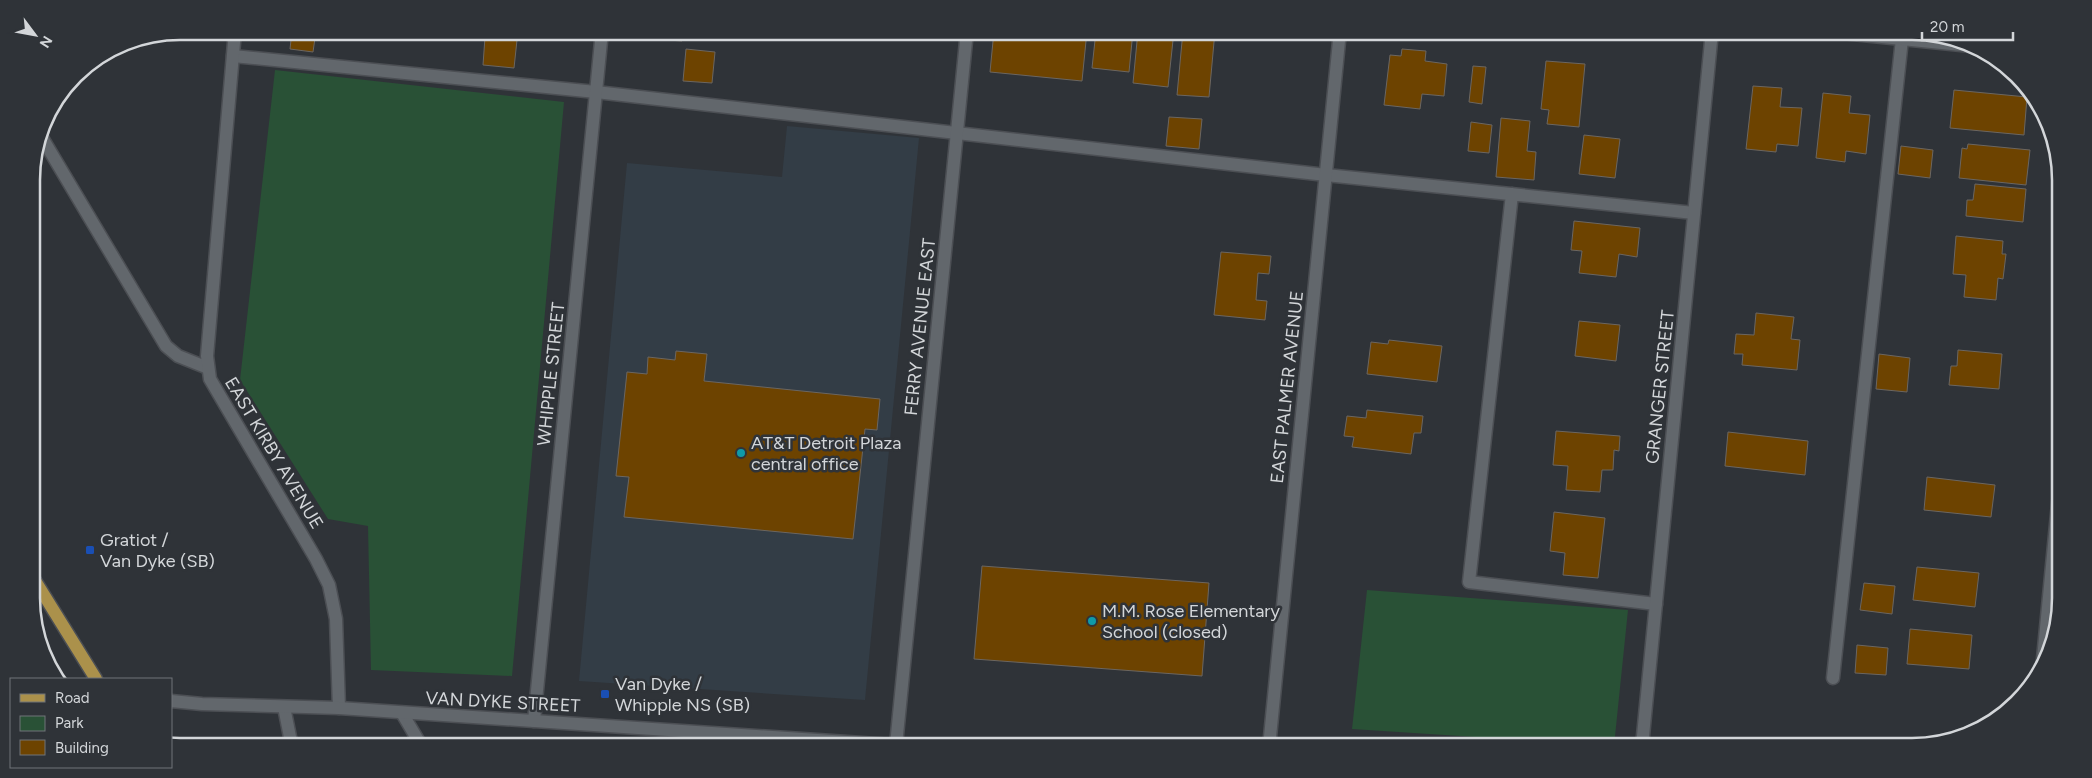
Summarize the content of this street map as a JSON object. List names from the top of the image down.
{
  "streets": {
    "street": [
      "FERRY AVENUE EAST",
      "WHIPPLE STREET",
      "EAST PALMER AVENUE",
      "GRANGER STREET",
      "EAST KIRBY AVENUE",
      "VAN DYKE STREET"
    ]
  },
  "crossings": [
    ["WHIPPLE STREET", "VAN DYKE STREET"],
    ["EAST KIRBY AVENUE", "VAN DYKE STREET"]
  ],
  "places": {
    "other": ["AT&T Detroit Plaza central office", "M.M. Rose Elementary School (closed)"],
    "transit": ["Gratiot / Van Dyke (SB)", "Van Dyke / Whipple NS (SB)"]
  },
  "legend": ["Road", "Park", "Building"],
  "scale_bar": "20 m",
  "north": "bottom right"
}
